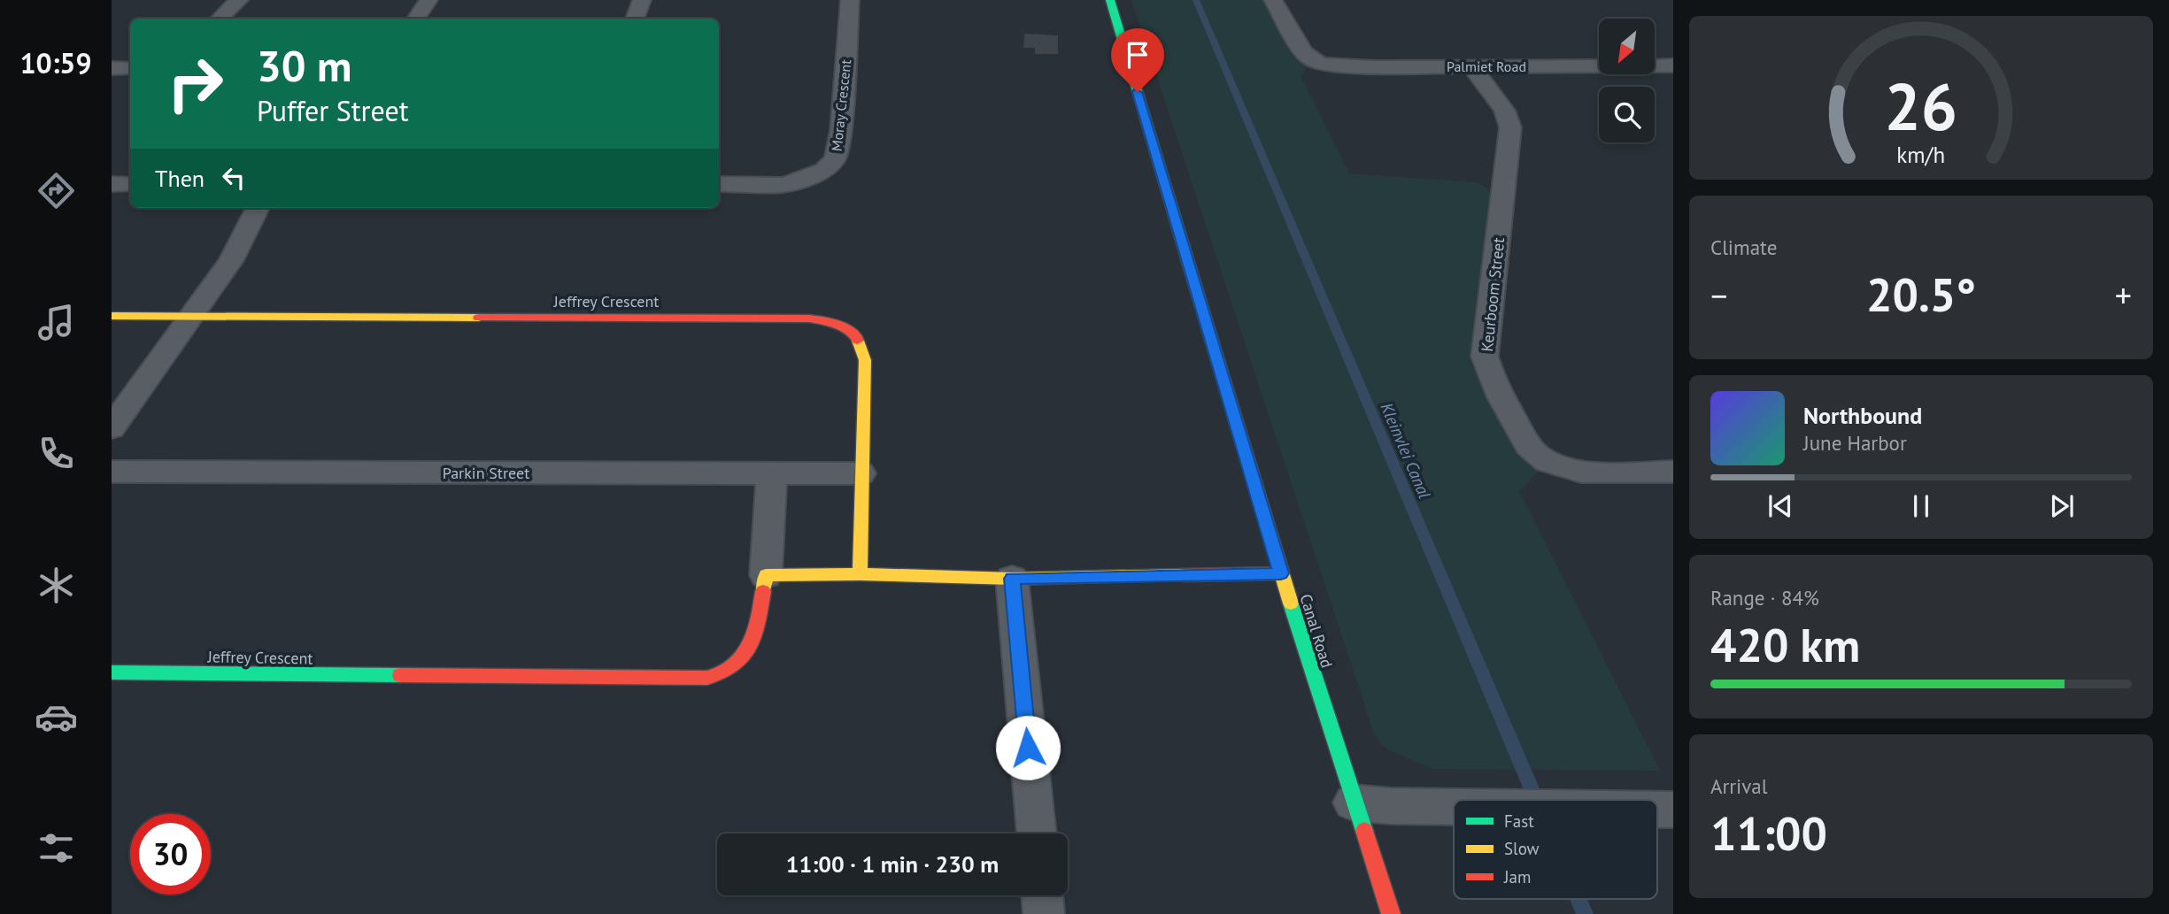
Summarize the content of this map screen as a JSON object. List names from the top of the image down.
{
  "streets": {
    "street": [
      "Palmiet Road",
      "Moray Crescent",
      "Keurboom Street",
      "Jeffrey Crescent",
      "Parkin Street",
      "Canal Road"
    ]
  },
  "crossings": [
    ["Palmiet Road", "Keurboom Street"],
    ["Jeffrey Crescent", "Parkin Street"]
  ],
  "water": ["Kleinvlei Canal"],
  "legend": ["Fast", "Slow", "Jam"],
  "north": "bottom left",
  "page": {
    "tabs": "10:59",
    "turn": ["30 m", "Puffer Street"],
    "then": "Then",
    "tile": [
      "Climate",
      ["Range · 84%", "420 km"],
      ["Arrival", "11:00"]
    ],
    "heat": ["−", "20.5°", "+"],
    "song": ["Northbound", "June Harbor"],
    "limit": "30",
    "trip": "11:00 · 1 min · 230 m",
    "gauge": ["26", "km/h"]
  }
}
